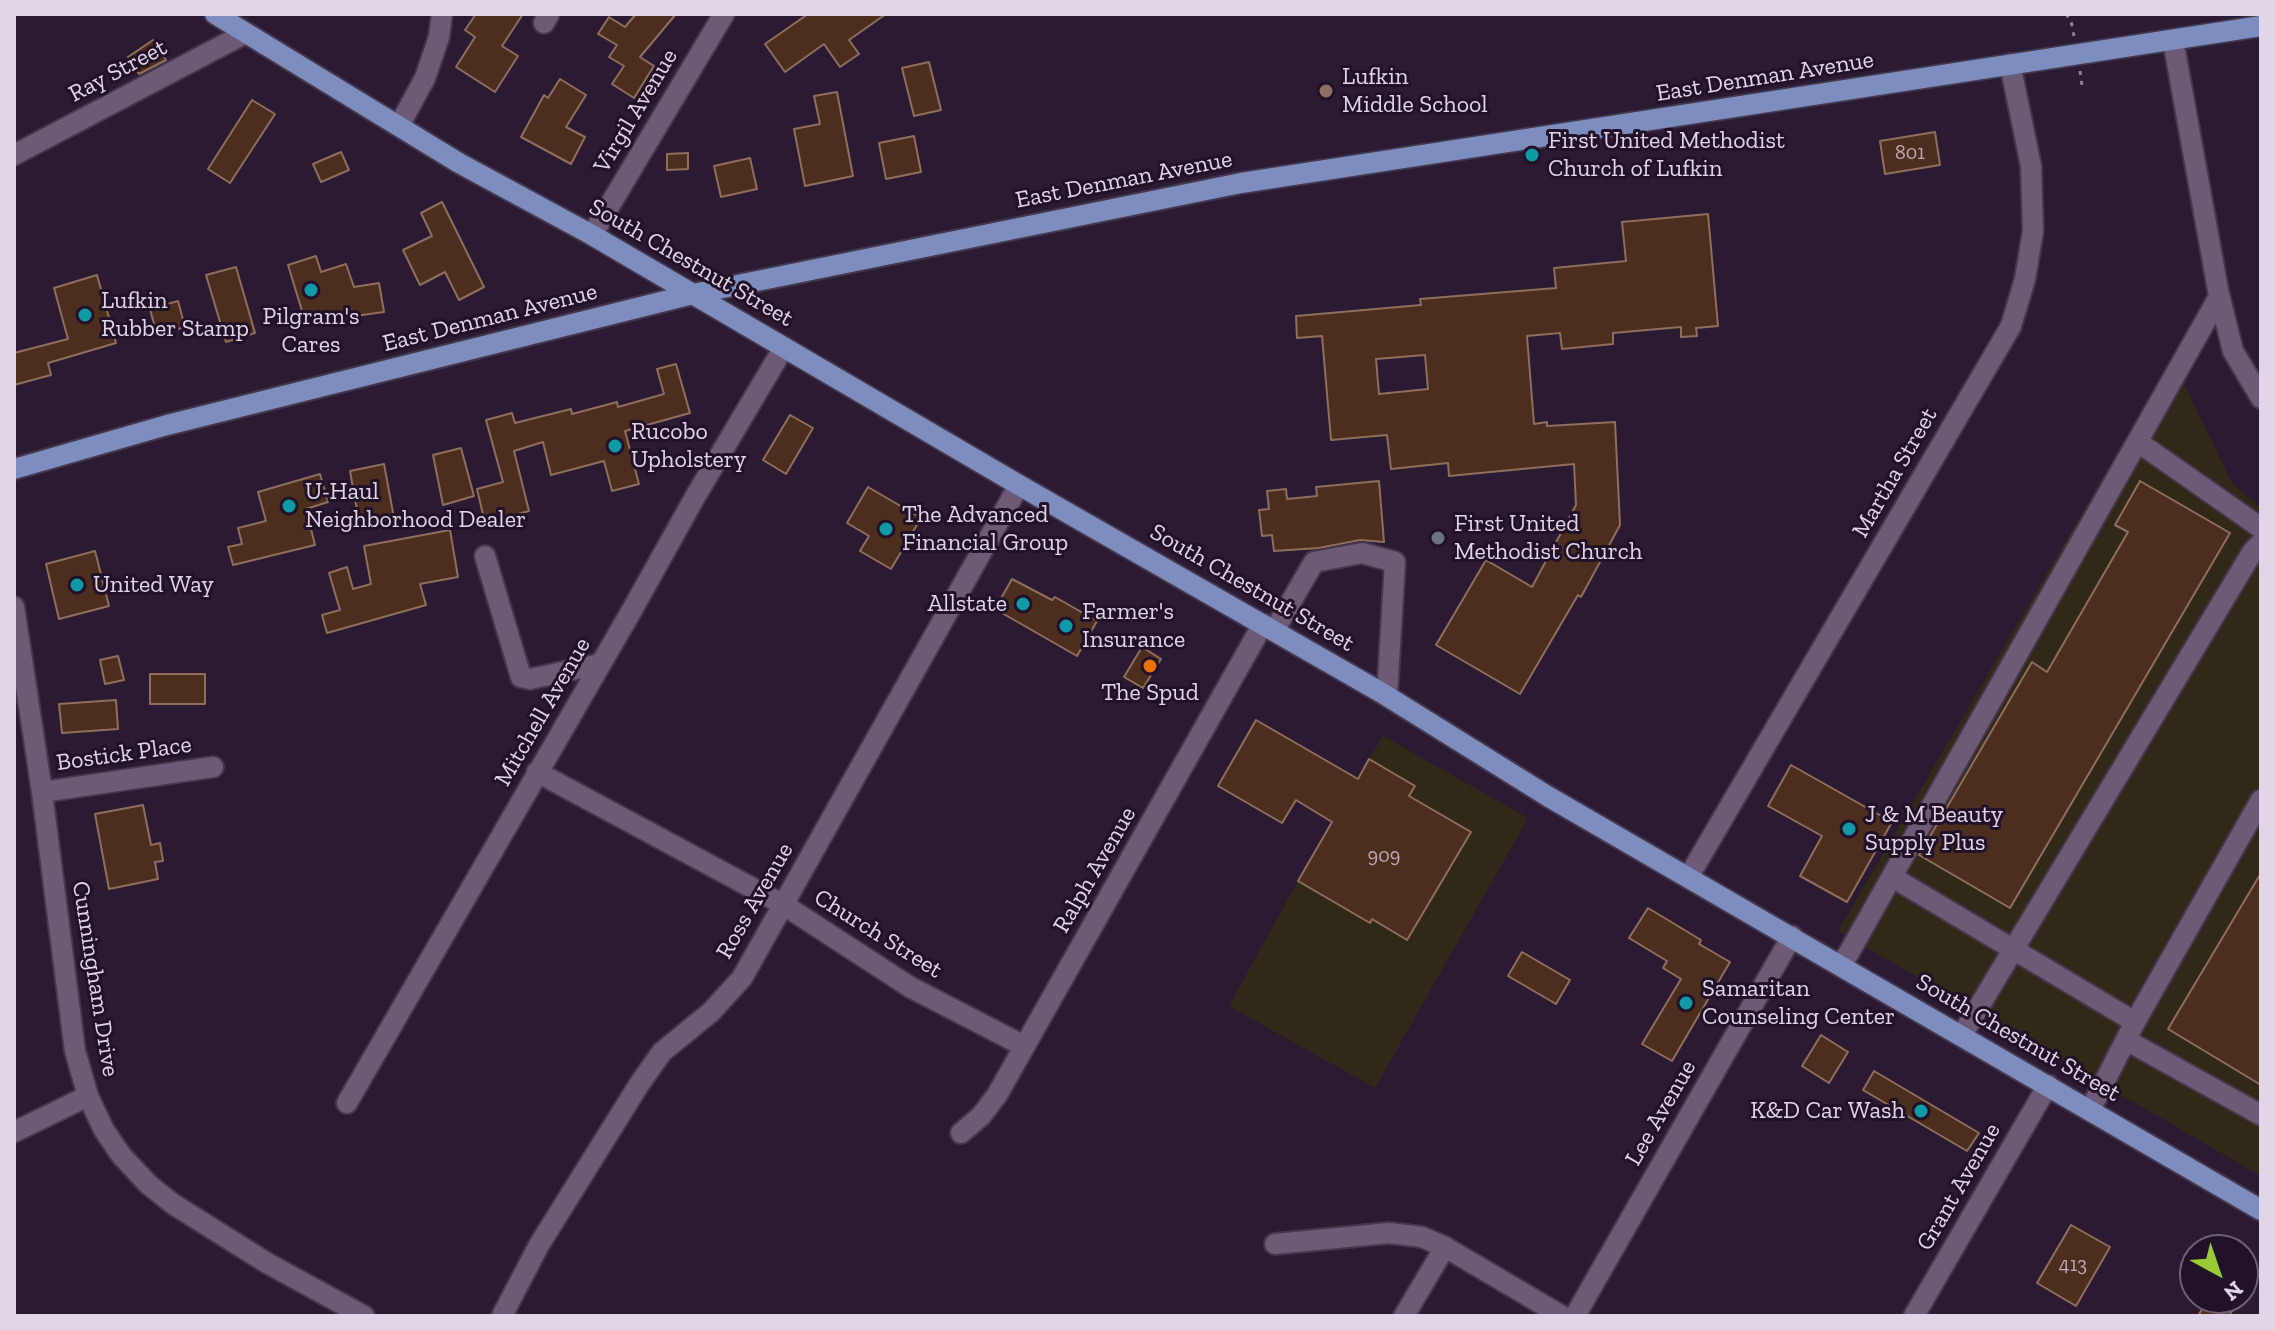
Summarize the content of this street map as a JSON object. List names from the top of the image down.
{
  "streets": {
    "main road": ["East Denman Avenue", "South Chestnut Street"],
    "street": [
      "Ray Street",
      "Virgil Avenue",
      "Martha Street",
      "Mitchell Avenue",
      "Bostick Place",
      "Ralph Avenue",
      "Ross Avenue",
      "Church Street",
      "Cunningham Drive",
      "Lee Avenue",
      "Grant Avenue"
    ]
  },
  "crossings": [
    ["Ray Street", "South Chestnut Street"],
    ["East Denman Avenue", "South Chestnut Street"],
    ["East Denman Avenue", "Martha Street"],
    ["Virgil Avenue", "South Chestnut Street"],
    ["South Chestnut Street", "Martha Street"],
    ["South Chestnut Street", "Mitchell Avenue"],
    ["South Chestnut Street", "Ralph Avenue"],
    ["South Chestnut Street", "Ross Avenue"],
    ["South Chestnut Street", "Lee Avenue"],
    ["South Chestnut Street", "Grant Avenue"],
    ["Mitchell Avenue", "Church Street"],
    ["Bostick Place", "Cunningham Drive"],
    ["Ralph Avenue", "Church Street"],
    ["Ross Avenue", "Church Street"]
  ],
  "places": [
    "Lufkin Middle School",
    "First United Methodist Church of Lufkin",
    "Pilgram's Cares",
    "Lufkin Rubber Stamp",
    "Rucobo Upholstery",
    "U-Haul Neighborhood Dealer",
    "The Advanced Financial Group",
    "First United Methodist Church",
    "United Way",
    "Allstate",
    "Farmer's Insurance",
    "The Spud",
    "J & M Beauty Supply Plus",
    "Samaritan Counseling Center",
    "K&D Car Wash"
  ],
  "house_numbers": ["801", "909", "413"],
  "north": "bottom right"
}
